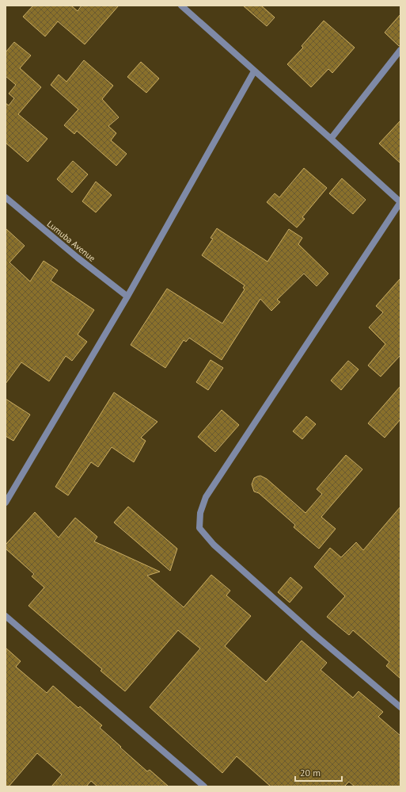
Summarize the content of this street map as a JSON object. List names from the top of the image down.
{
  "streets": {
    "street": ["Lumuba Avenue"]
  },
  "scale_bar": "20 m"
}
